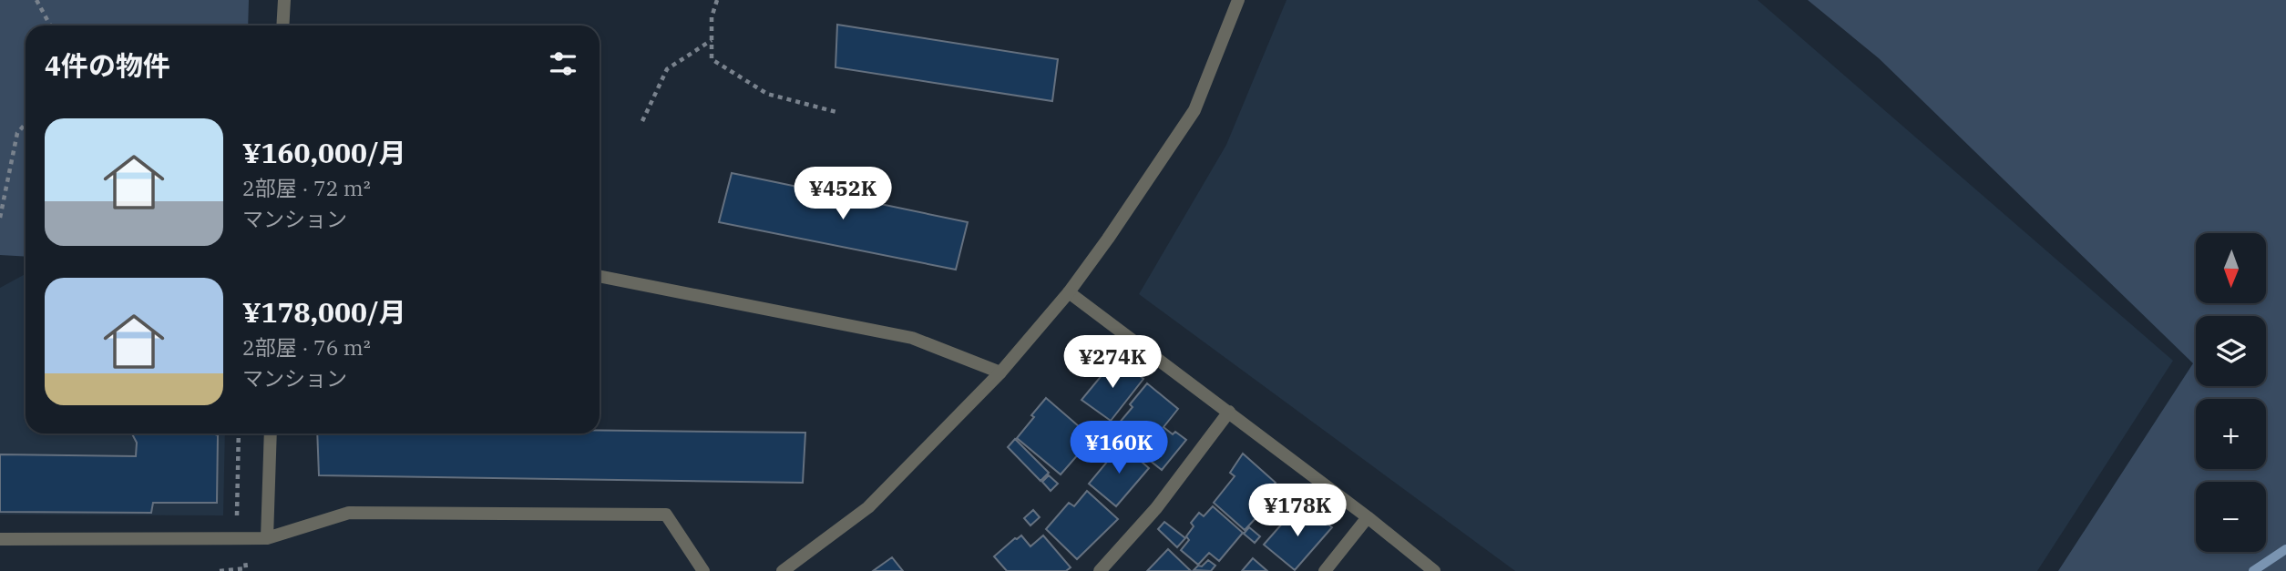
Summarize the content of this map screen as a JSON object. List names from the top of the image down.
{
  "north": "bottom",
  "page": {
    "heading": "4件の物件",
    "list": [
      {
        "name": "¥160,000/月",
        "note": "2部屋 · 72 m² · マンション"
      },
      {
        "name": "¥178,000/月",
        "note": "2部屋 · 76 m² · マンション"
      }
    ],
    "price": [
      "¥452K",
      "¥274K",
      "¥160K",
      "¥178K"
    ],
    "map_buttons": ["+", "−"]
  }
}
